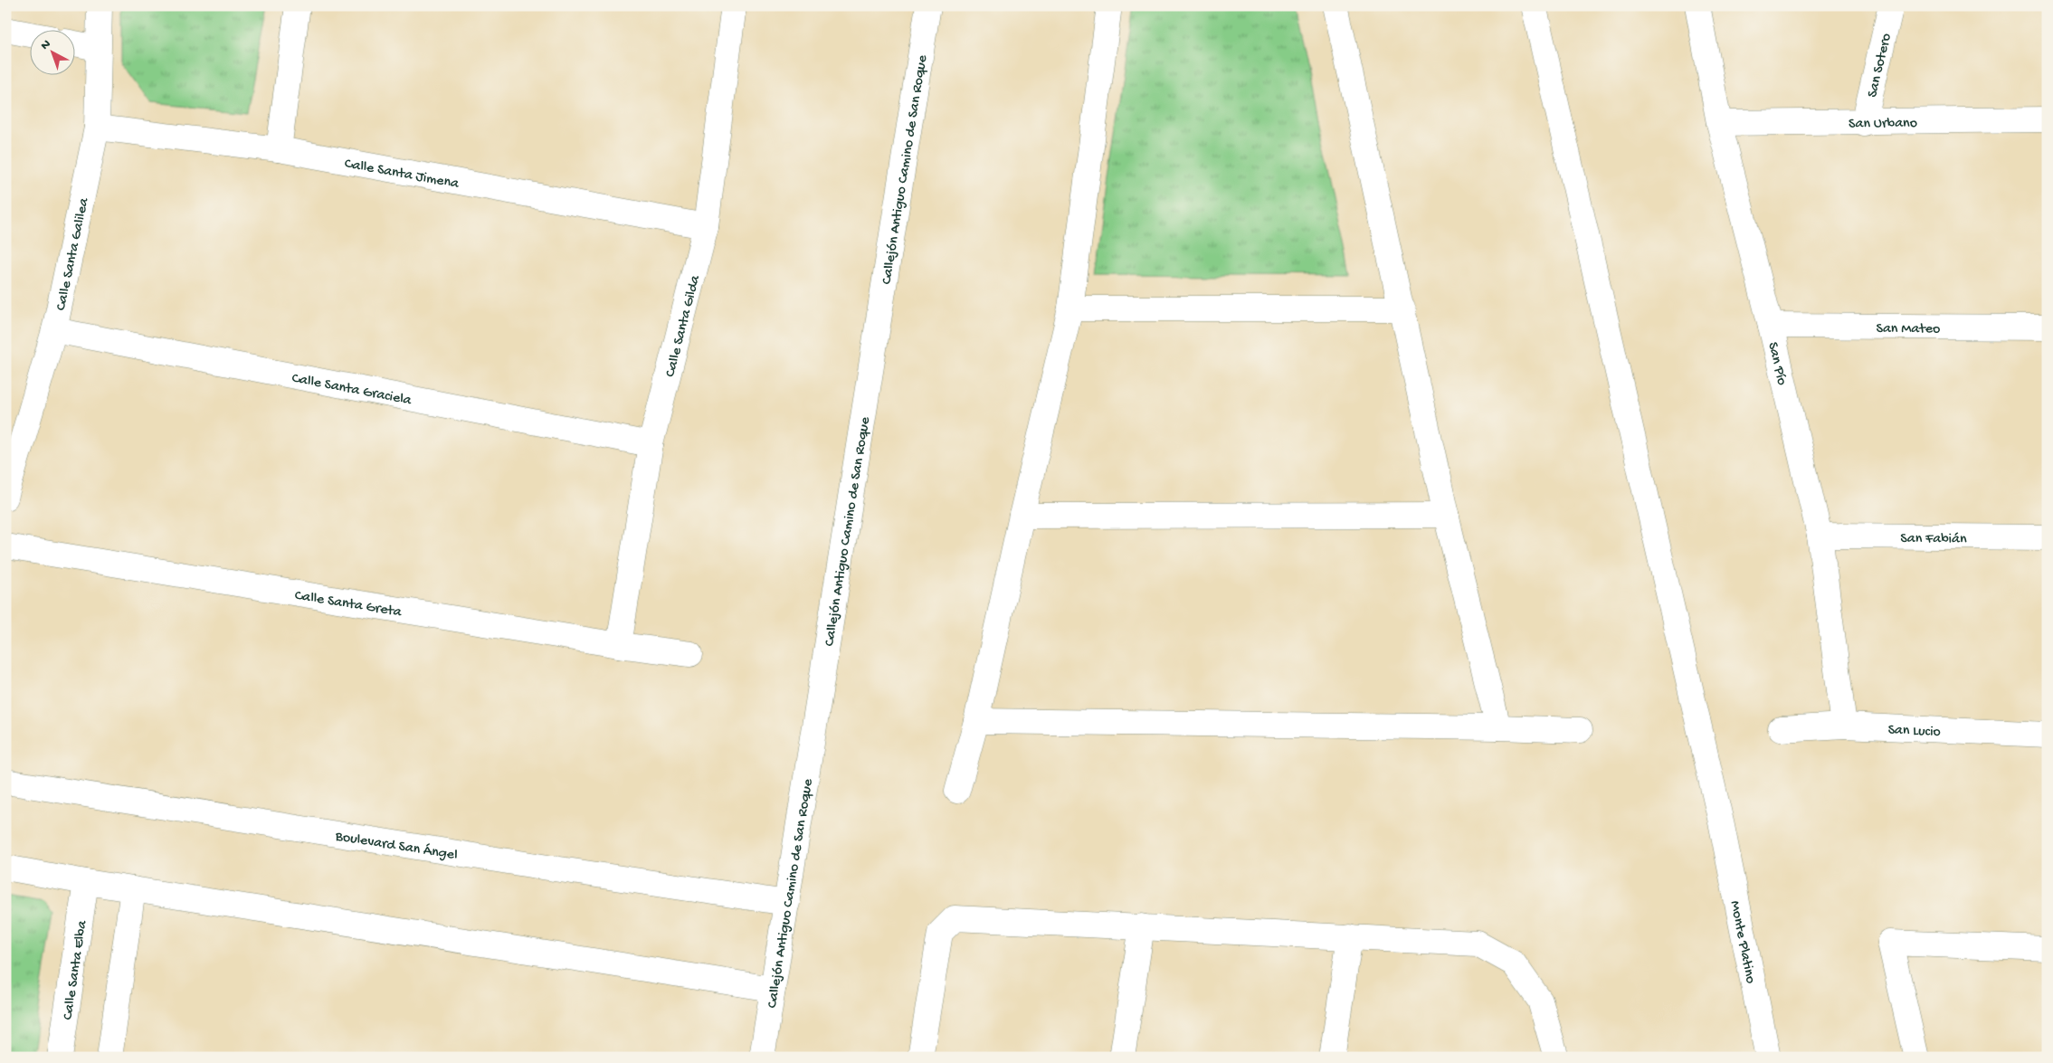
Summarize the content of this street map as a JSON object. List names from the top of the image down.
{
  "streets": {
    "street": [
      "San Sotero",
      "San Urbano",
      "Callejón Antiguo Camino de San Roque",
      "Calle Santa Jimena",
      "Calle Santa Galilea",
      "Calle Santa Gilda",
      "San Mateo",
      "San Pío",
      "Calle Santa Graciela",
      "San Fabián",
      "Calle Santa Greta",
      "San Lucio",
      "Boulevard San Ángel",
      "Monte Platino",
      "Calle Santa Elba"
    ]
  },
  "crossings": [
    ["San Sotero", "San Urbano"],
    ["San Urbano", "San Pío"],
    ["Callejón Antiguo Camino de San Roque", "Boulevard San Ángel"],
    ["Calle Santa Jimena", "Calle Santa Galilea"],
    ["Calle Santa Jimena", "Calle Santa Gilda"],
    ["Calle Santa Galilea", "Calle Santa Graciela"],
    ["Calle Santa Gilda", "Calle Santa Graciela"],
    ["Calle Santa Gilda", "Calle Santa Greta"],
    ["San Mateo", "San Pío"],
    ["San Pío", "San Fabián"],
    ["San Pío", "San Lucio"]
  ],
  "north": "top left"
}
